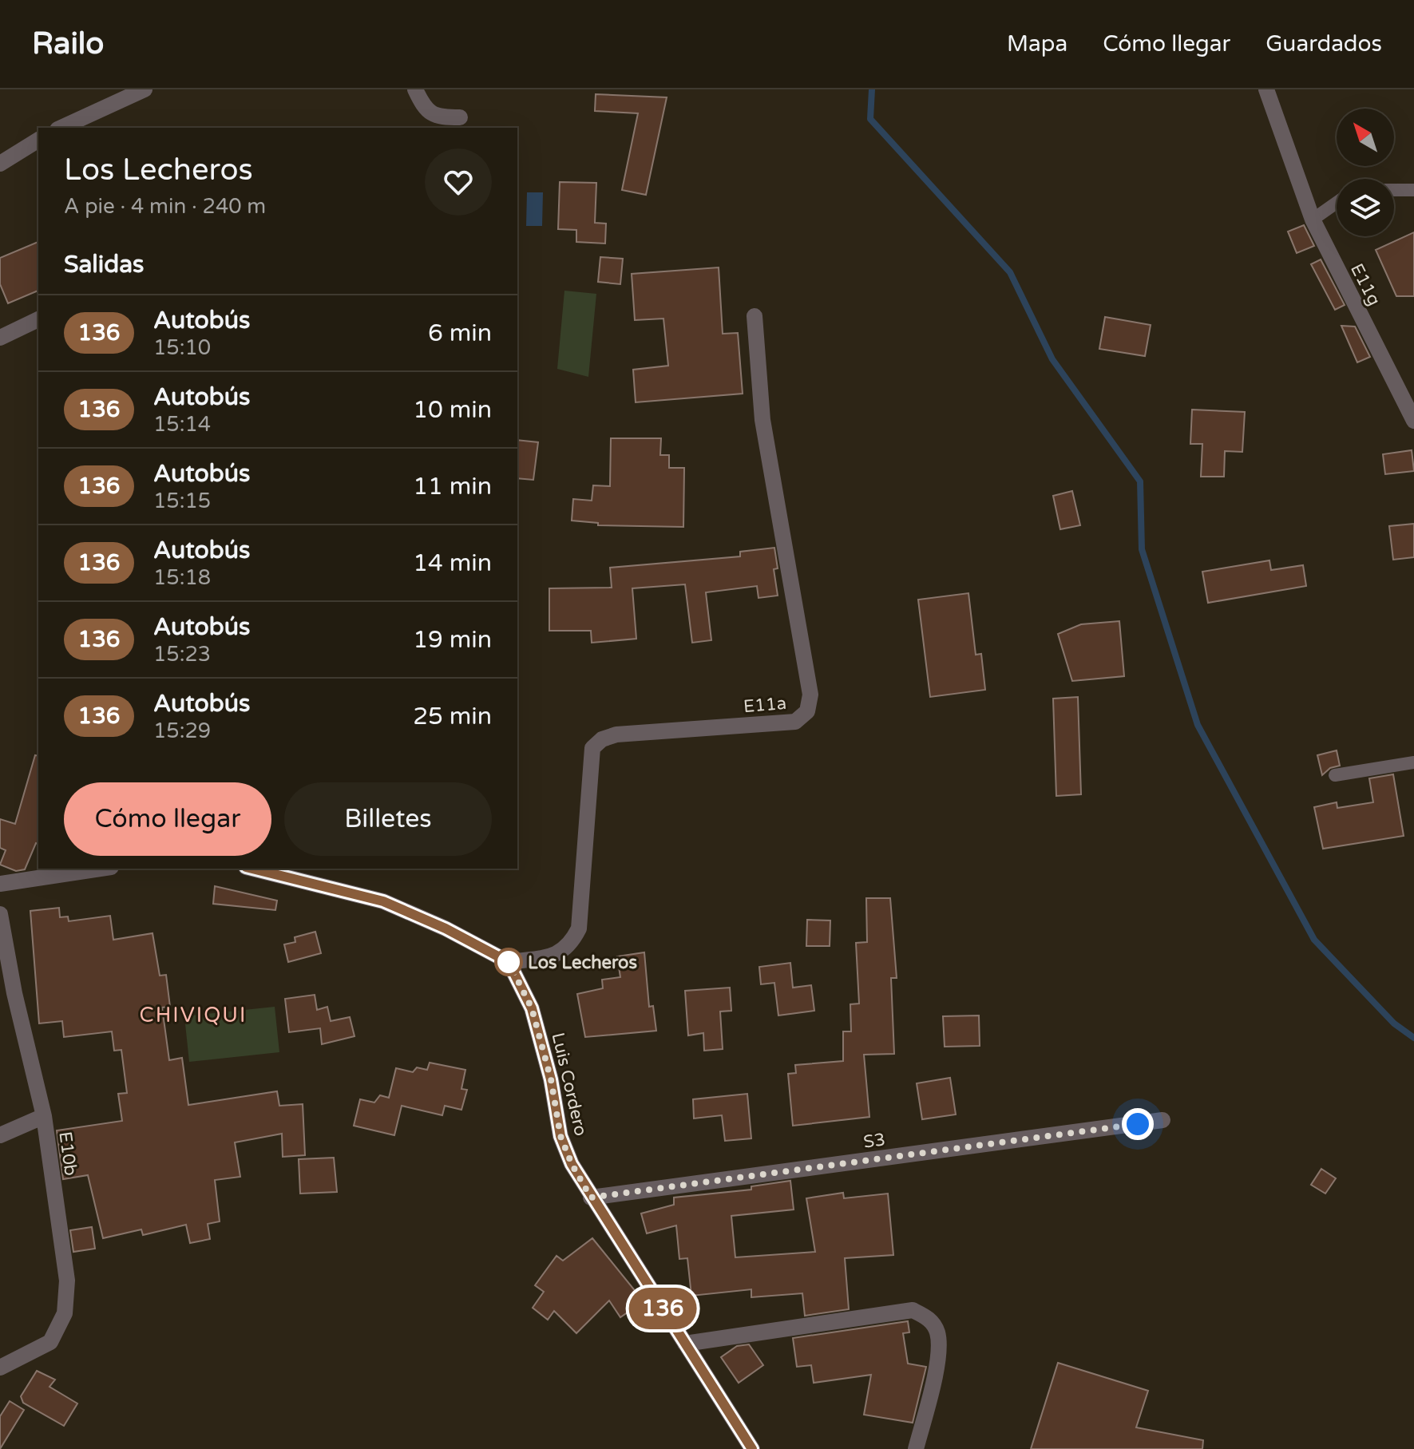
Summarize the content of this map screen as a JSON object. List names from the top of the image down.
{
  "streets": {
    "street": [
      "E11g",
      "E11a",
      "Luis Cordero",
      "S3",
      "E10b"
    ]
  },
  "crossings": [
    ["E11a", "Luis Cordero"],
    ["Luis Cordero", "S3"]
  ],
  "districts": ["CHIVIQUI"],
  "places": ["Los Lecheros"],
  "lines": ["bus line 136"],
  "north": "top left",
  "page": {
    "header": "Railo",
    "nav": ["Mapa", "Cómo llegar", "Guardados"],
    "on_map": "136",
    "heading": [
      ["Los Lecheros", "A pie · 4 min · 240 m"],
      "Salidas"
    ],
    "list": [
      {
        "mark": "136",
        "name": "Autobús",
        "note": "15:10",
        "value": "6 min"
      },
      {
        "mark": "136",
        "name": "Autobús",
        "note": "15:14",
        "value": "10 min"
      },
      {
        "mark": "136",
        "name": "Autobús",
        "note": "15:15",
        "value": "11 min"
      },
      {
        "mark": "136",
        "name": "Autobús",
        "note": "15:18",
        "value": "14 min"
      },
      {
        "mark": "136",
        "name": "Autobús",
        "note": "15:23",
        "value": "19 min"
      },
      {
        "mark": "136",
        "name": "Autobús",
        "note": "15:29",
        "value": "25 min"
      }
    ],
    "buttons": ["Cómo llegar", "Billetes"]
  }
}
